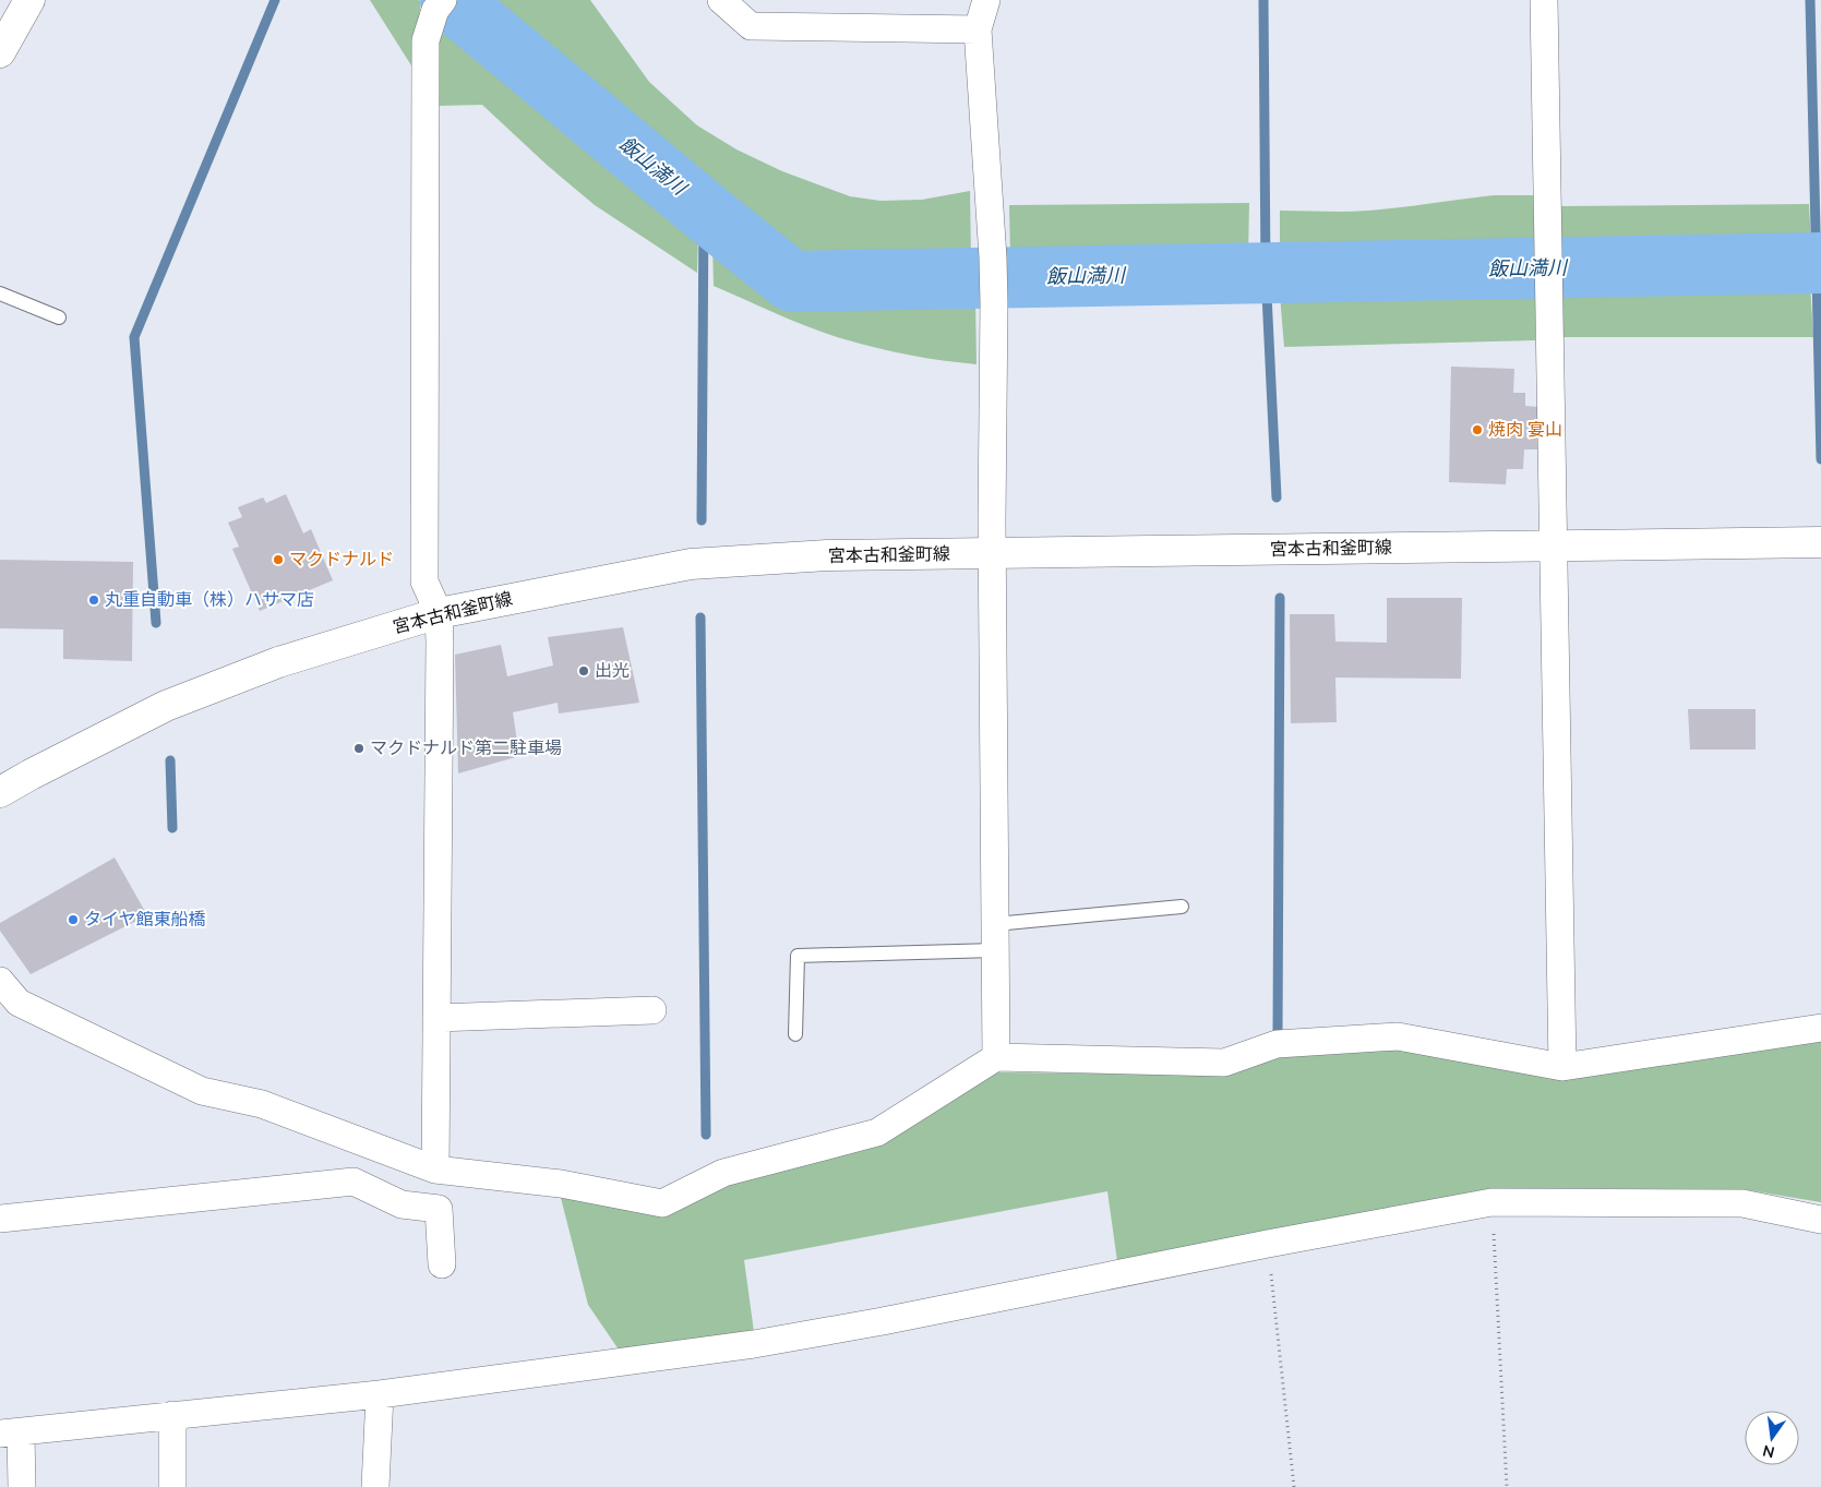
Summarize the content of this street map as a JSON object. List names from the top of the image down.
{
  "streets": {
    "street": ["宮本古和釜町線"]
  },
  "water": ["飯山満川"],
  "places": [
    "焼肉 宴山",
    "マクドナルド",
    "丸重自動車（株）ハサマ店",
    "出光",
    "マクドナルド第二駐車場",
    "タイヤ館東船橋"
  ],
  "north": "bottom"
}
